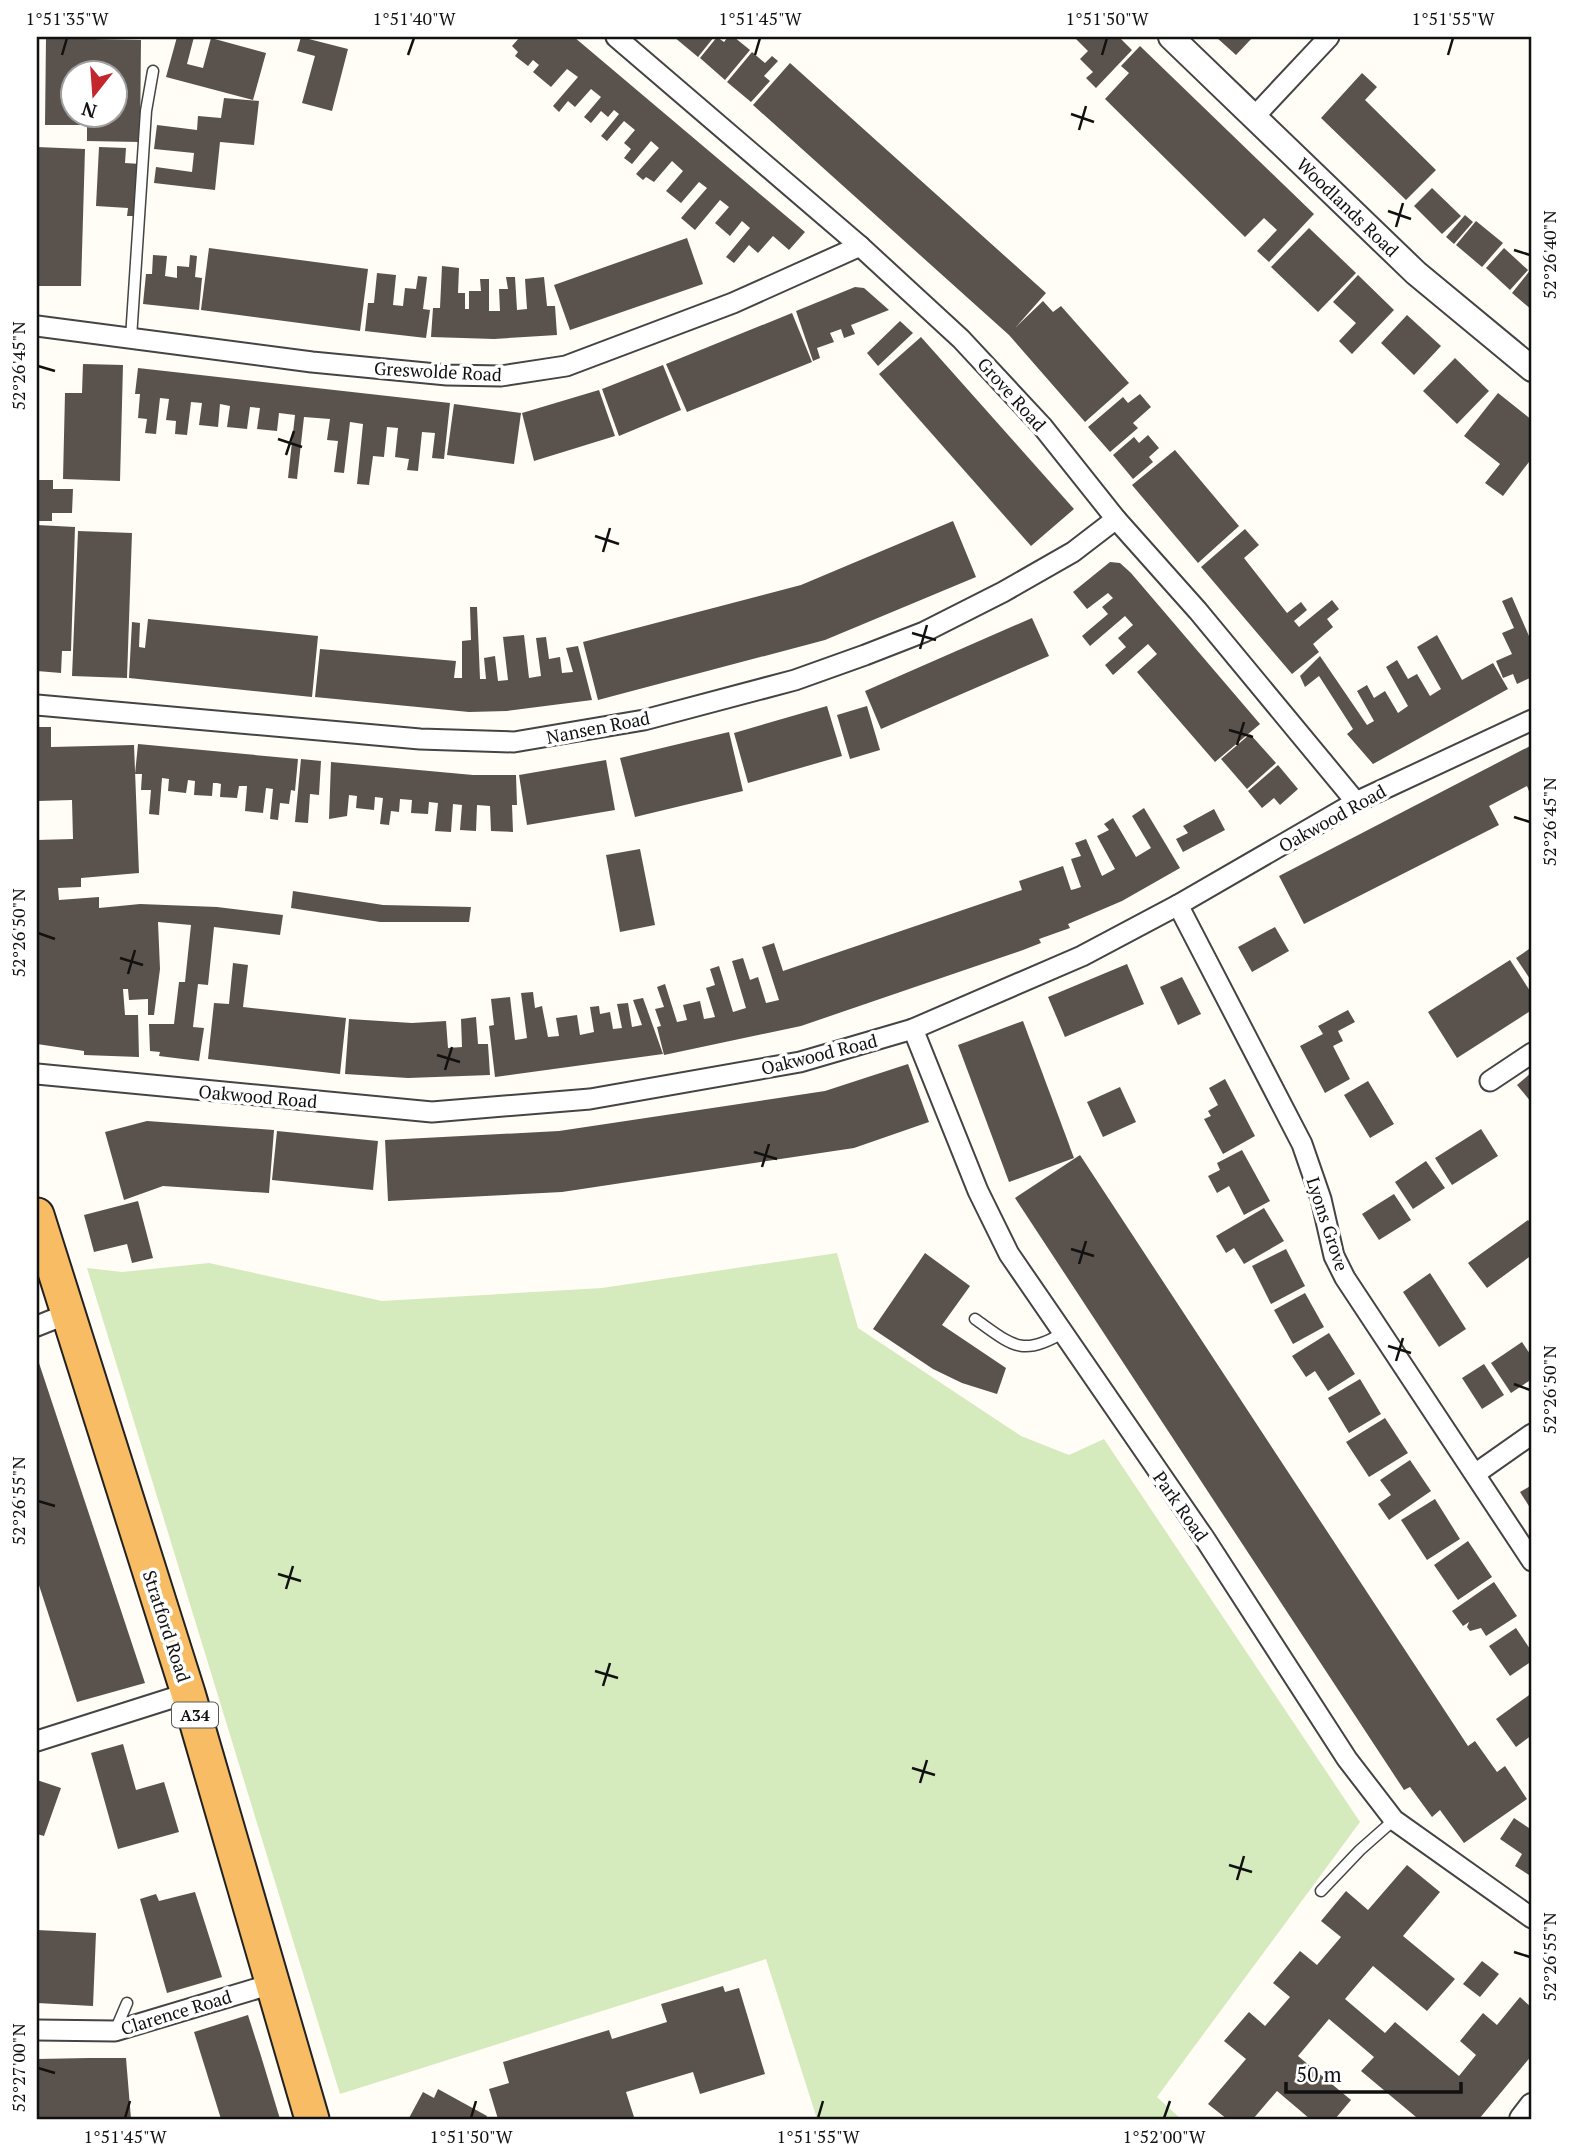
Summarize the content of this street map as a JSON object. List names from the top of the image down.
{
  "streets": {
    "highway": ["Stratford Road", "A34"],
    "street": [
      "Woodlands Road",
      "Greswolde Road",
      "Grove Road",
      "Nansen Road",
      "Oakwood Road",
      "Lyons Grove",
      "Park Road",
      "Clarence Road"
    ]
  },
  "crossings": [
    ["Greswolde Road", "Grove Road"],
    ["Grove Road", "Nansen Road"],
    ["Grove Road", "Oakwood Road"],
    ["Oakwood Road", "Lyons Grove"],
    ["Oakwood Road", "Park Road"],
    ["Stratford Road", "Clarence Road"]
  ],
  "scale_bar": "50 m",
  "north": "bottom",
  "coordinates": [
    "1°51'35\"W",
    "1°51'40\"W",
    "1°51'45\"W",
    "1°51'50\"W",
    "1°51'55\"W",
    "52°26'40\"N",
    "52°26'45\"N",
    "52°26'50\"N",
    "52°26'55\"N",
    "52°27'00\"N",
    "1°52'00\"W"
  ]
}
